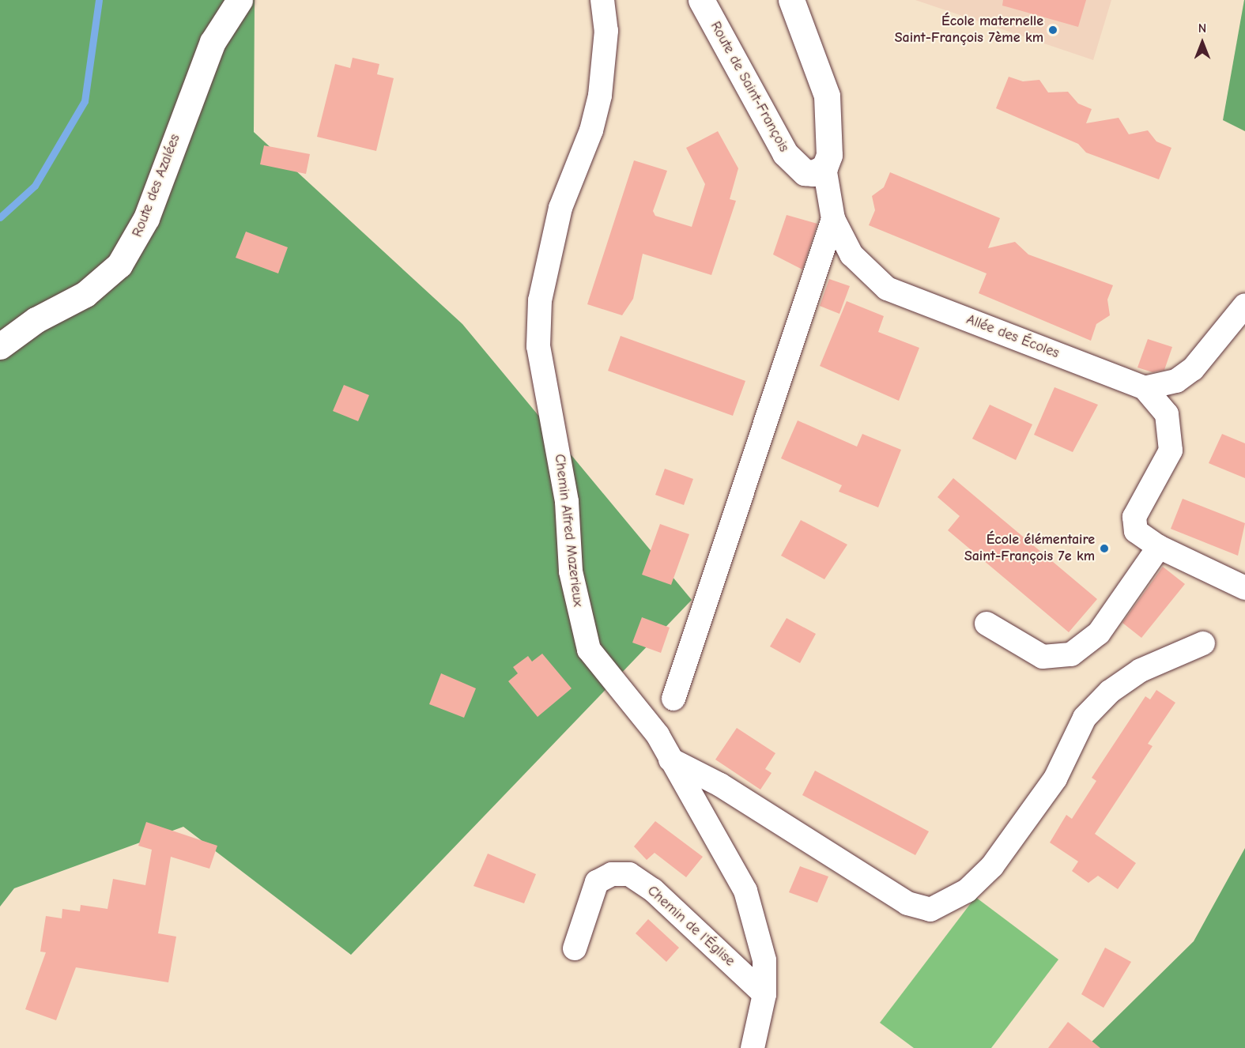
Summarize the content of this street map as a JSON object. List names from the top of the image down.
{
  "streets": {
    "main road": ["Route de Saint-François", "Route des Azalées"],
    "street": ["Allée des Écoles", "Chemin Alfred Mazerieux", "Chemin de l'Église"]
  },
  "crossings": [
    ["Route de Saint-François", "Allée des Écoles"],
    ["Chemin Alfred Mazerieux", "Chemin de l'Église"]
  ],
  "places": ["École maternelle Saint-François 7ème km", "École élémentaire Saint-François 7e km"],
  "north": "top"
}
